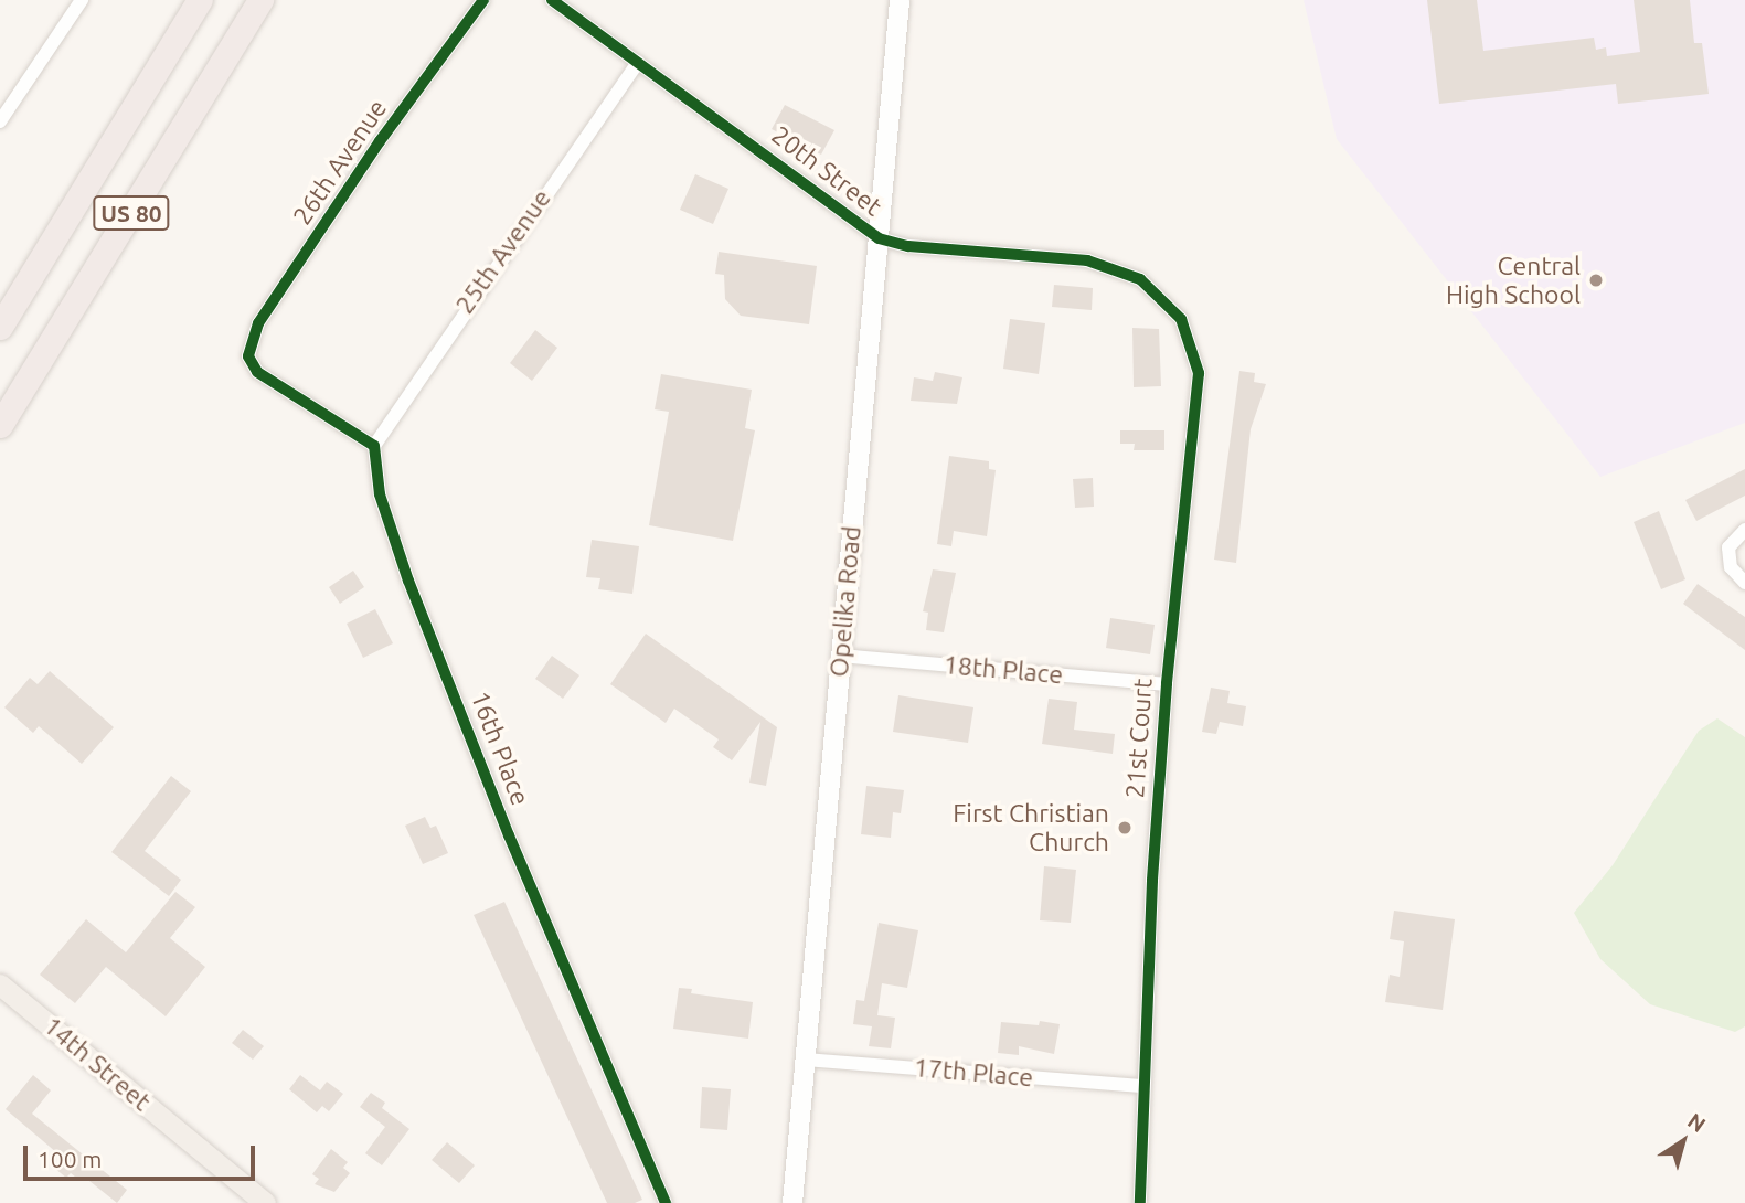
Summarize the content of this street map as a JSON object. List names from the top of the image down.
{
  "streets": {
    "highway": ["US 80"],
    "main road": ["Opelika Road", "14th Street"],
    "street": [
      "26th Avenue",
      "20th Street",
      "25th Avenue",
      "18th Place",
      "21st Court",
      "16th Place",
      "17th Place"
    ]
  },
  "crossings": [
    ["26th Avenue", "25th Avenue"],
    ["26th Avenue", "16th Place"],
    ["20th Street", "25th Avenue"],
    ["20th Street", "Opelika Road"],
    ["20th Street", "21st Court"],
    ["25th Avenue", "16th Place"],
    ["Opelika Road", "18th Place"],
    ["Opelika Road", "17th Place"],
    ["18th Place", "21st Court"],
    ["21st Court", "17th Place"]
  ],
  "places": ["Central High School", "First Christian Church"],
  "scale_bar": "100 m",
  "north": "top right"
}
